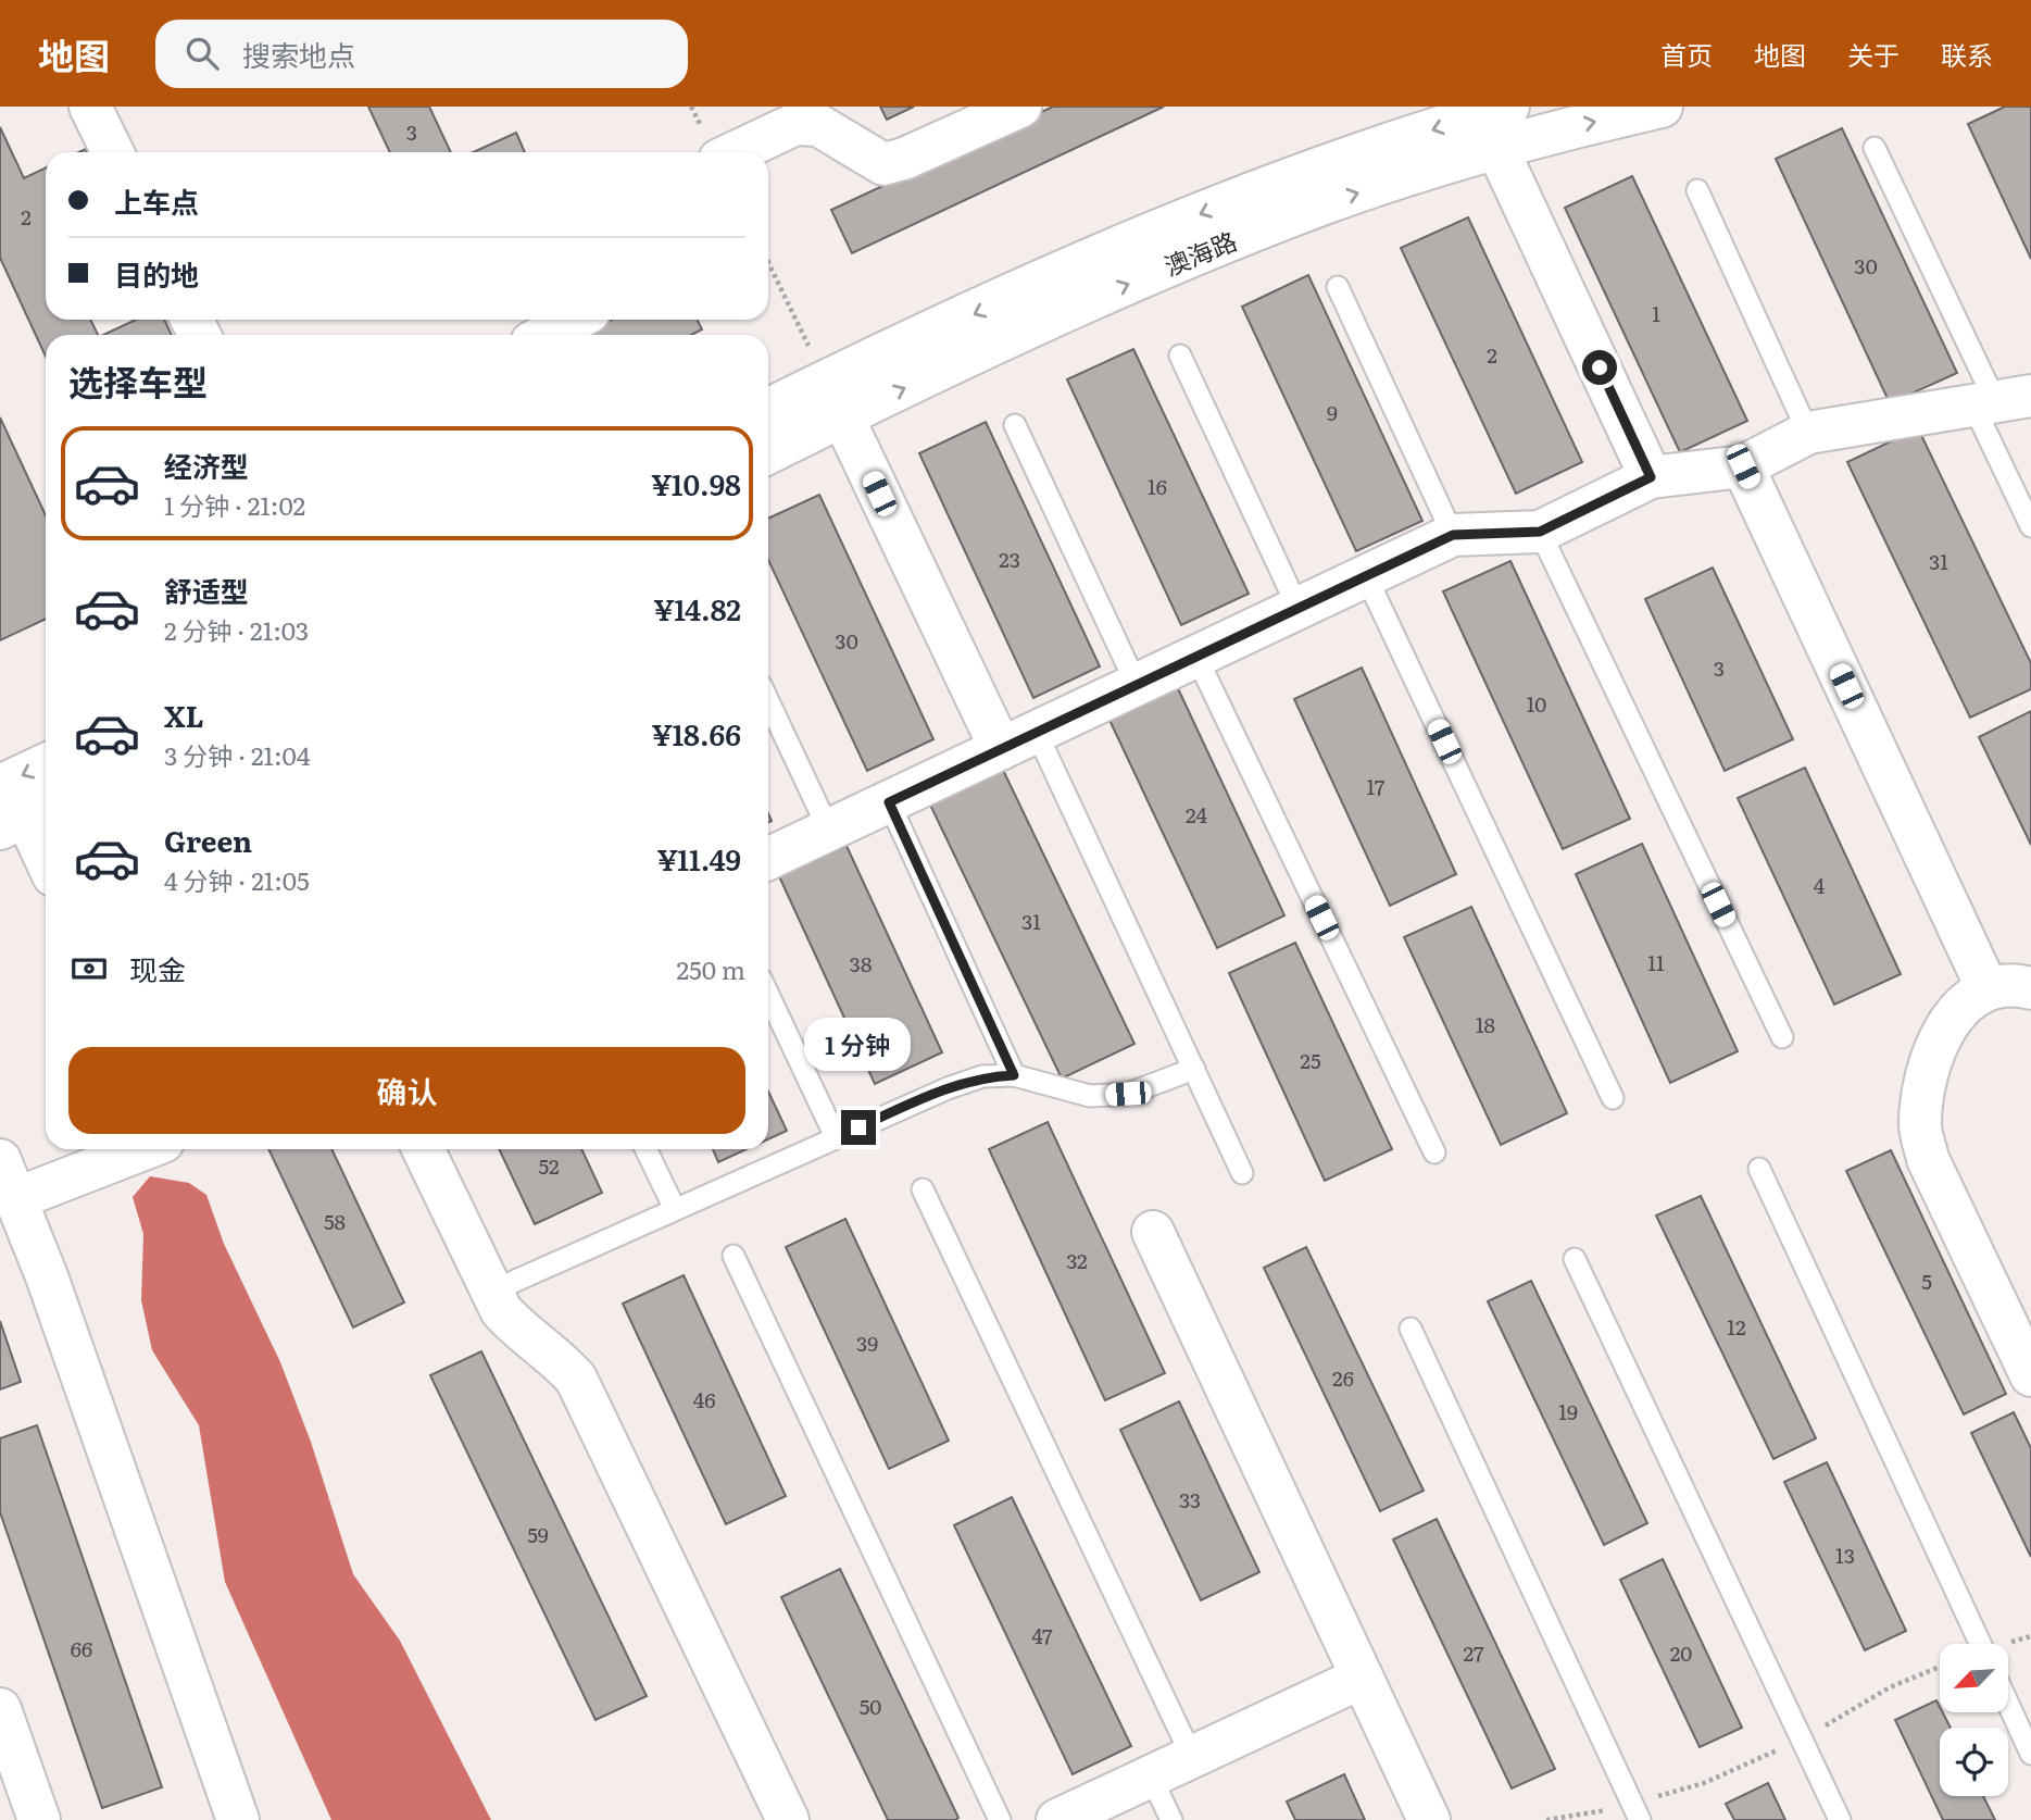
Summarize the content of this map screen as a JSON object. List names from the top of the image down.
{
  "streets": {
    "street": ["澳海路"]
  },
  "house_numbers": [
    "3",
    "2",
    "30",
    "1",
    "2",
    "9",
    "16",
    "23",
    "31",
    "30",
    "3",
    "10",
    "17",
    "24",
    "4",
    "31",
    "11",
    "38",
    "18",
    "25",
    "52",
    "58",
    "32",
    "5",
    "12",
    "39",
    "26",
    "46",
    "19",
    "33",
    "59",
    "13",
    "47",
    "66",
    "27",
    "20",
    "50"
  ],
  "north": "bottom left",
  "page": {
    "header": "地图",
    "search": "搜索地点",
    "nav": [
      "首页",
      "地图",
      "关于",
      "联系"
    ],
    "banner": ["上车点", "目的地"],
    "heading": "选择车型",
    "list": [
      {
        "name": "经济型",
        "note": "1 分钟 · 21:02",
        "value": "¥10.98"
      },
      {
        "name": "舒适型",
        "note": "2 分钟 · 21:03",
        "value": "¥14.82"
      },
      {
        "name": "XL",
        "note": "3 分钟 · 21:04",
        "value": "¥18.66"
      },
      {
        "name": "Green",
        "note": "4 分钟 · 21:05",
        "value": "¥11.49"
      }
    ],
    "pay": ["现金", "250 m"],
    "bubble": "1 分钟",
    "buttons": "确认"
  }
}
